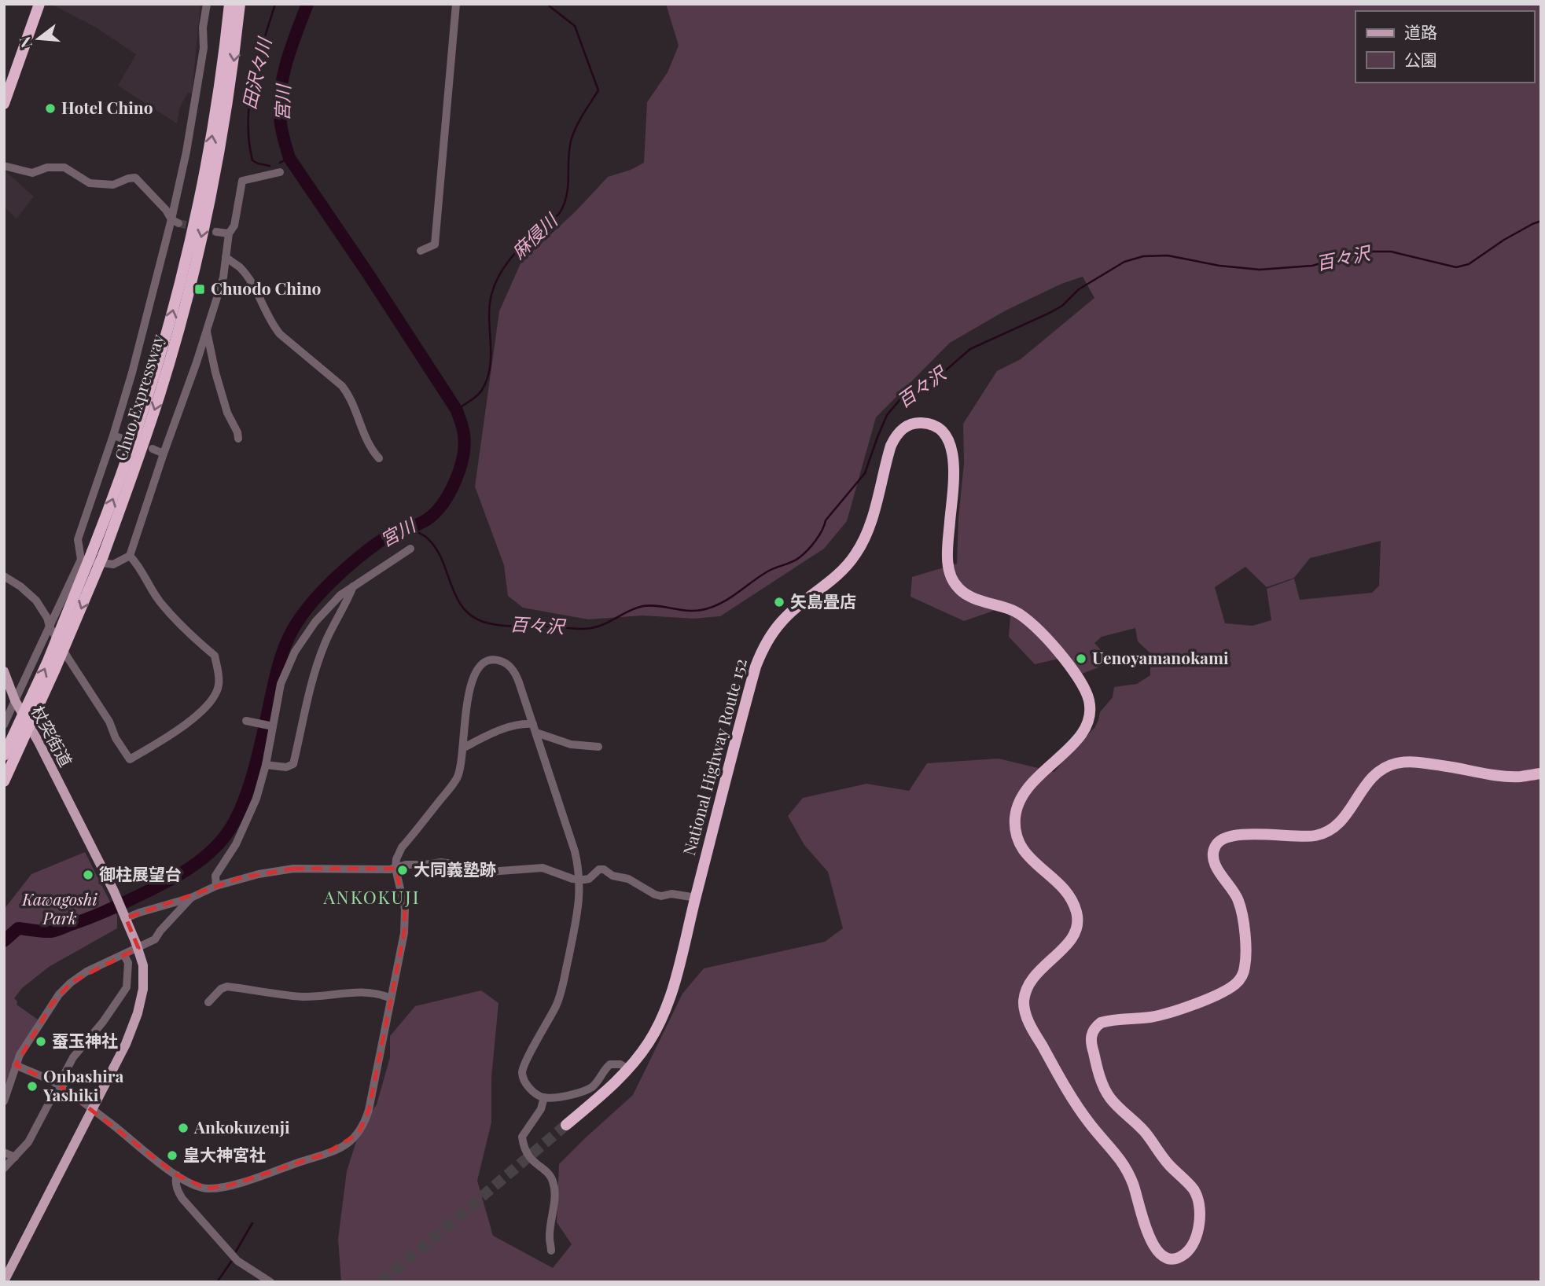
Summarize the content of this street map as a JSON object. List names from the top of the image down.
{
  "streets": {
    "highway": ["Chuo Expressway", "National Highway Route 152"],
    "main road": ["杖突街道"]
  },
  "districts": ["ANKOKUJI"],
  "water": [
    "田沢々川",
    "宮川",
    "麻侵川",
    "百々沢"
  ],
  "parks": ["Kawagoshi Park"],
  "places": {
    "other": [
      "Hotel Chino",
      "矢島畳店",
      "Uenoyamanokami",
      "大同義塾跡",
      "御柱展望台",
      "蚕玉神社",
      "Onbashira Yashiki",
      "Ankokuzenji",
      "皇大神宮社"
    ],
    "transit": ["Chuodo Chino"]
  },
  "legend": ["道路", "公園"],
  "north": "left"
}
